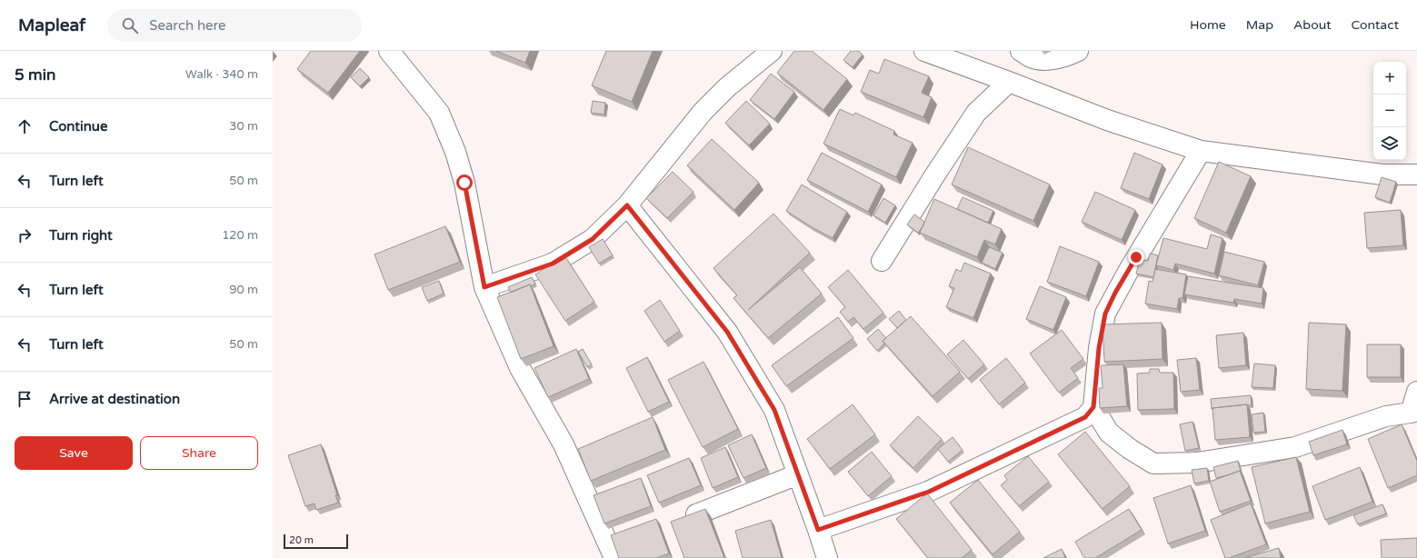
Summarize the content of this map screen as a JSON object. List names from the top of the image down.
{
  "scale_bar": "20 m",
  "page": {
    "header": "Mapleaf",
    "search": "Search here",
    "nav": [
      "Home",
      "Map",
      "About",
      "Contact"
    ],
    "heading": ["5 min", "Walk · 340 m"],
    "map_buttons": ["+", "−"],
    "list": [
      ["Continue", "30 m"],
      ["Turn left", "50 m"],
      ["Turn right", "120 m"],
      ["Turn left", "90 m"],
      ["Turn left", "50 m"],
      "Arrive at destination"
    ],
    "buttons": ["Save", "Share"],
    "scale": "20 m"
  }
}
